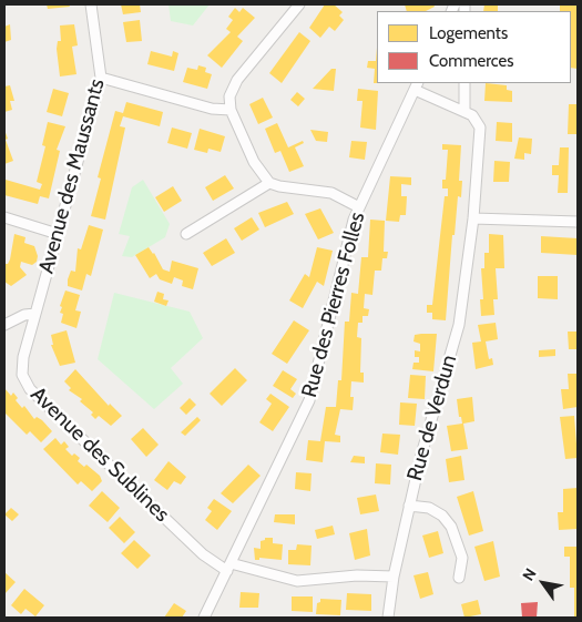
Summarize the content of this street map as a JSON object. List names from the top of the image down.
{
  "streets": {
    "street": [
      "Avenue des Maussants",
      "Rue des Pierres Folles",
      "Rue de Verdun",
      "Avenue des Sublines"
    ]
  },
  "crossings": [
    ["Avenue des Maussants", "Avenue des Sublines"],
    ["Rue des Pierres Folles", "Avenue des Sublines"],
    ["Rue de Verdun", "Avenue des Sublines"]
  ],
  "legend": ["Logements", "Commerces"],
  "north": "top left"
}
